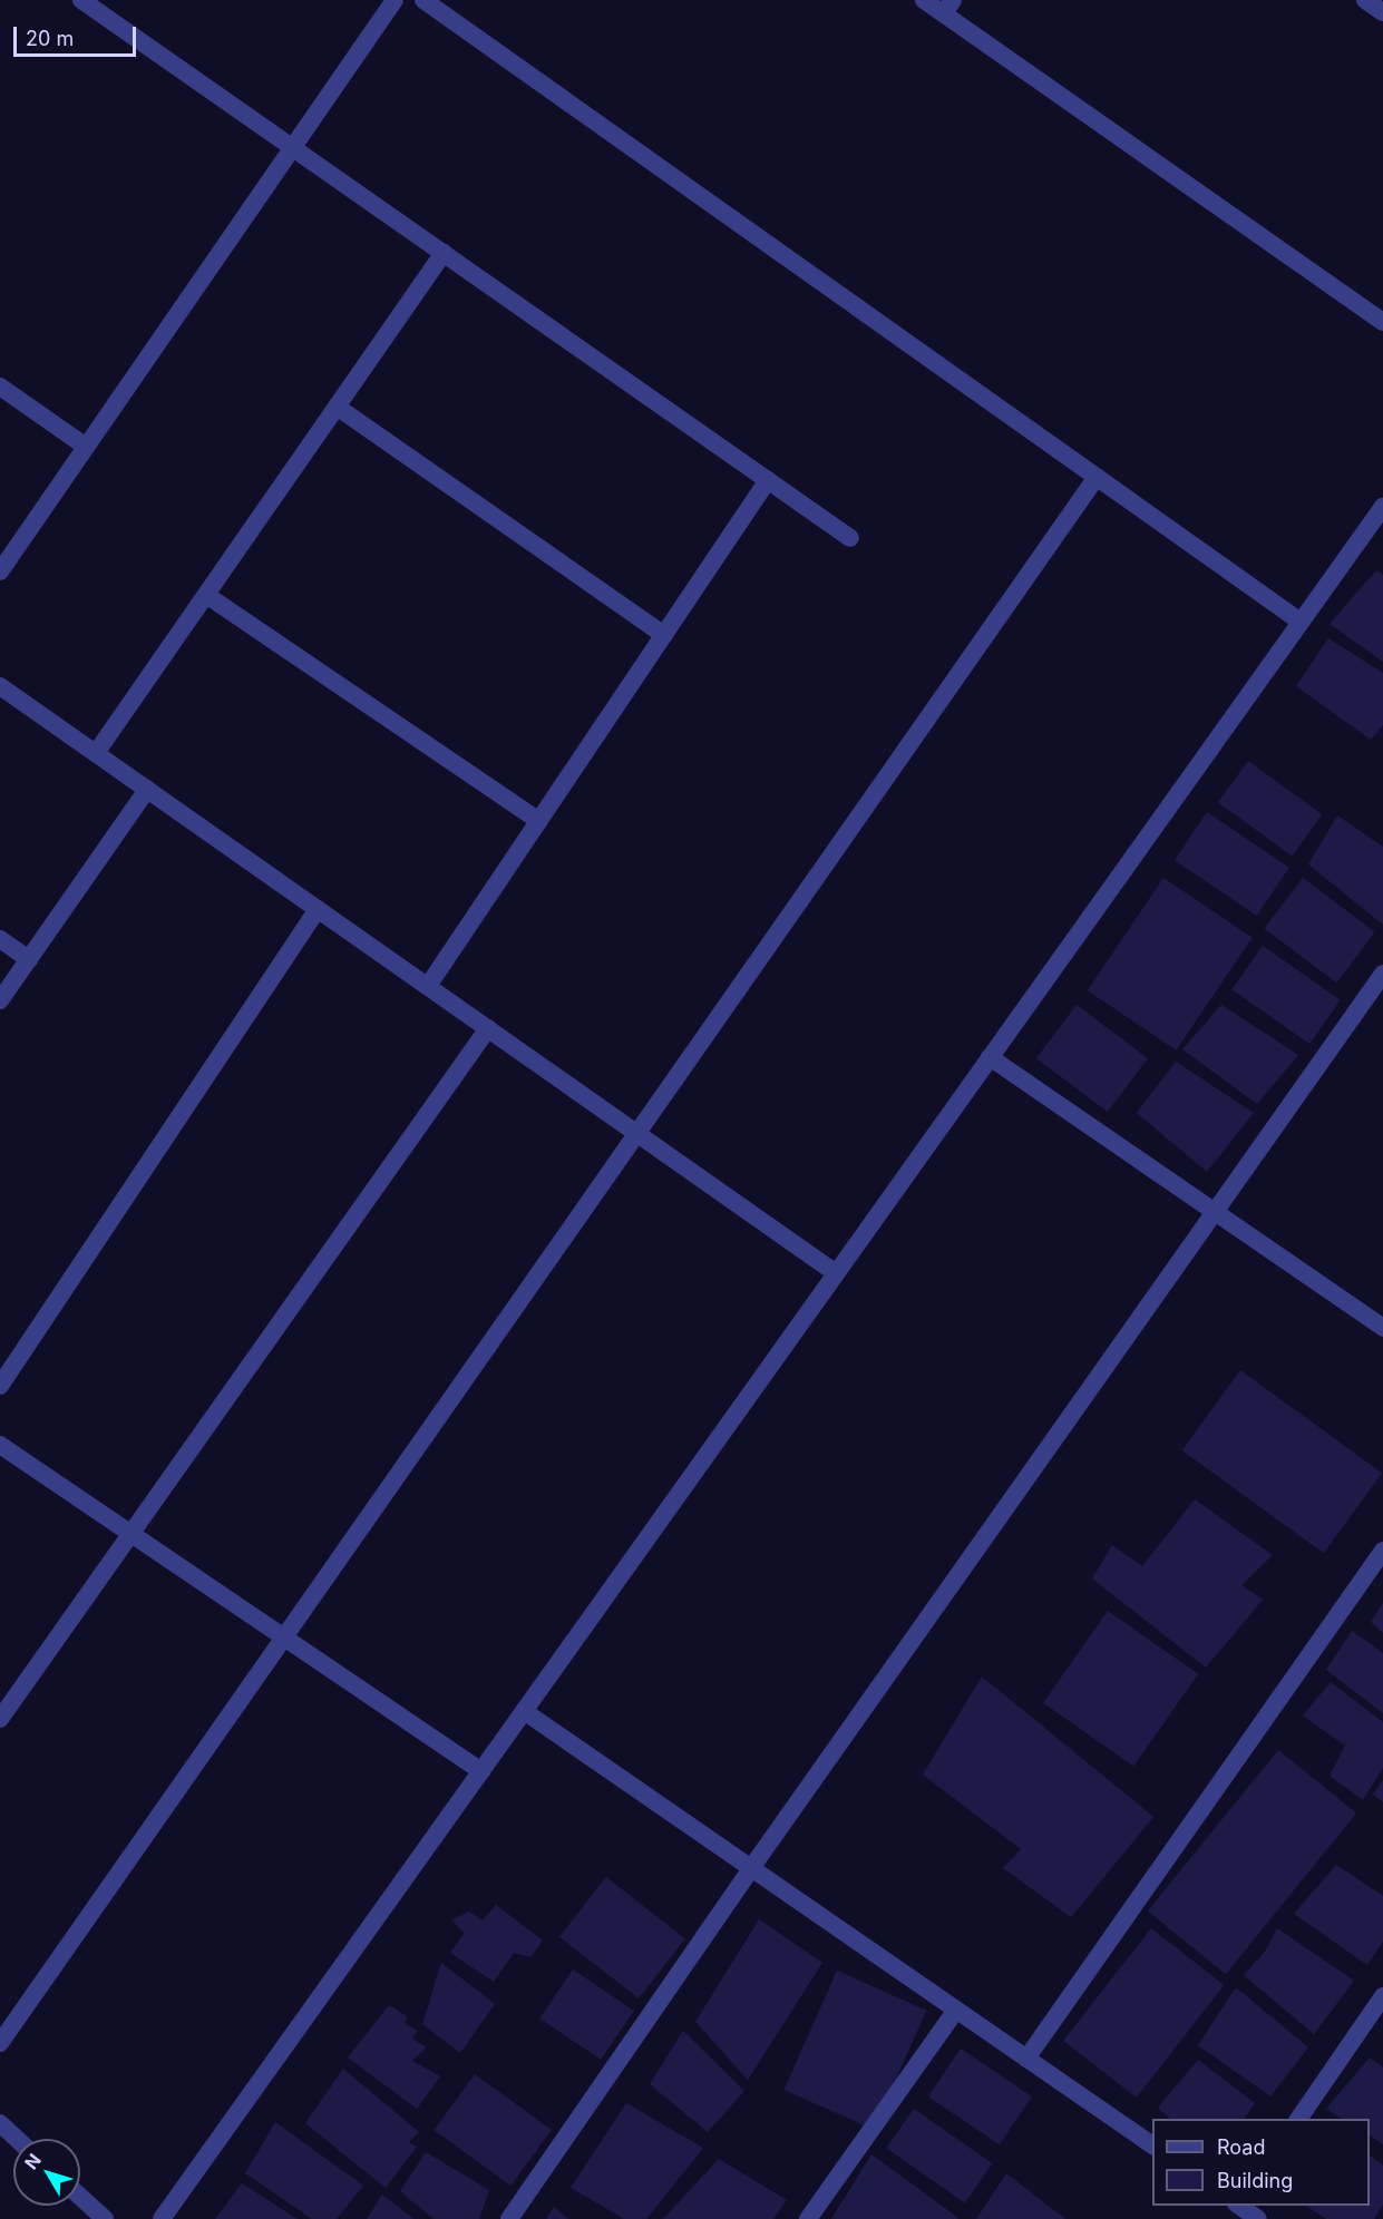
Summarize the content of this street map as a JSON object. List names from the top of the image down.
{
  "legend": ["Road", "Building"],
  "scale_bar": "20 m",
  "north": "top left"
}
